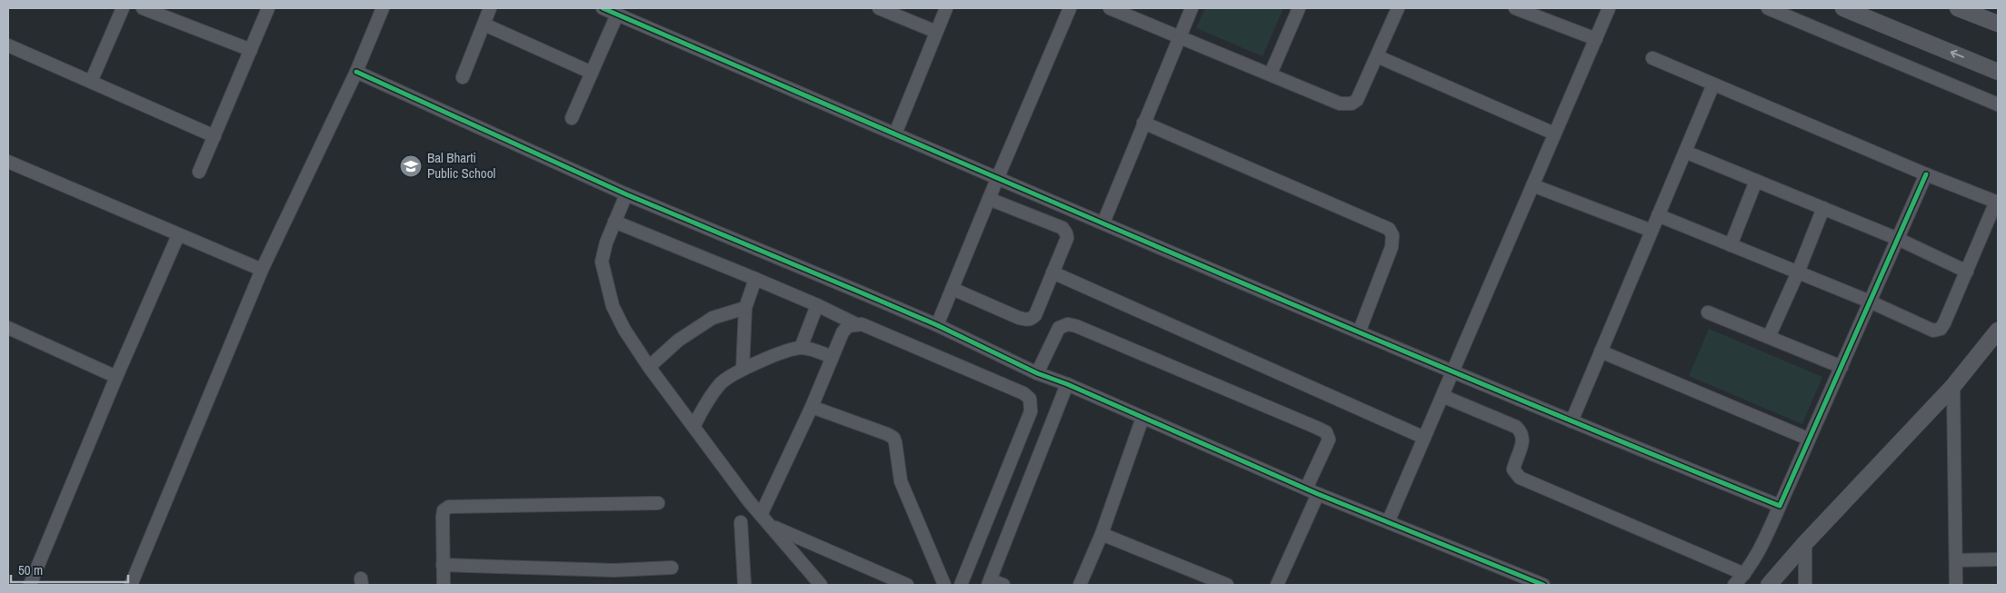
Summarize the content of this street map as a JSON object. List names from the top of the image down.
{
  "places": {
    "school or university": ["Bal Bharti Public School"]
  },
  "scale_bar": "50 m"
}
